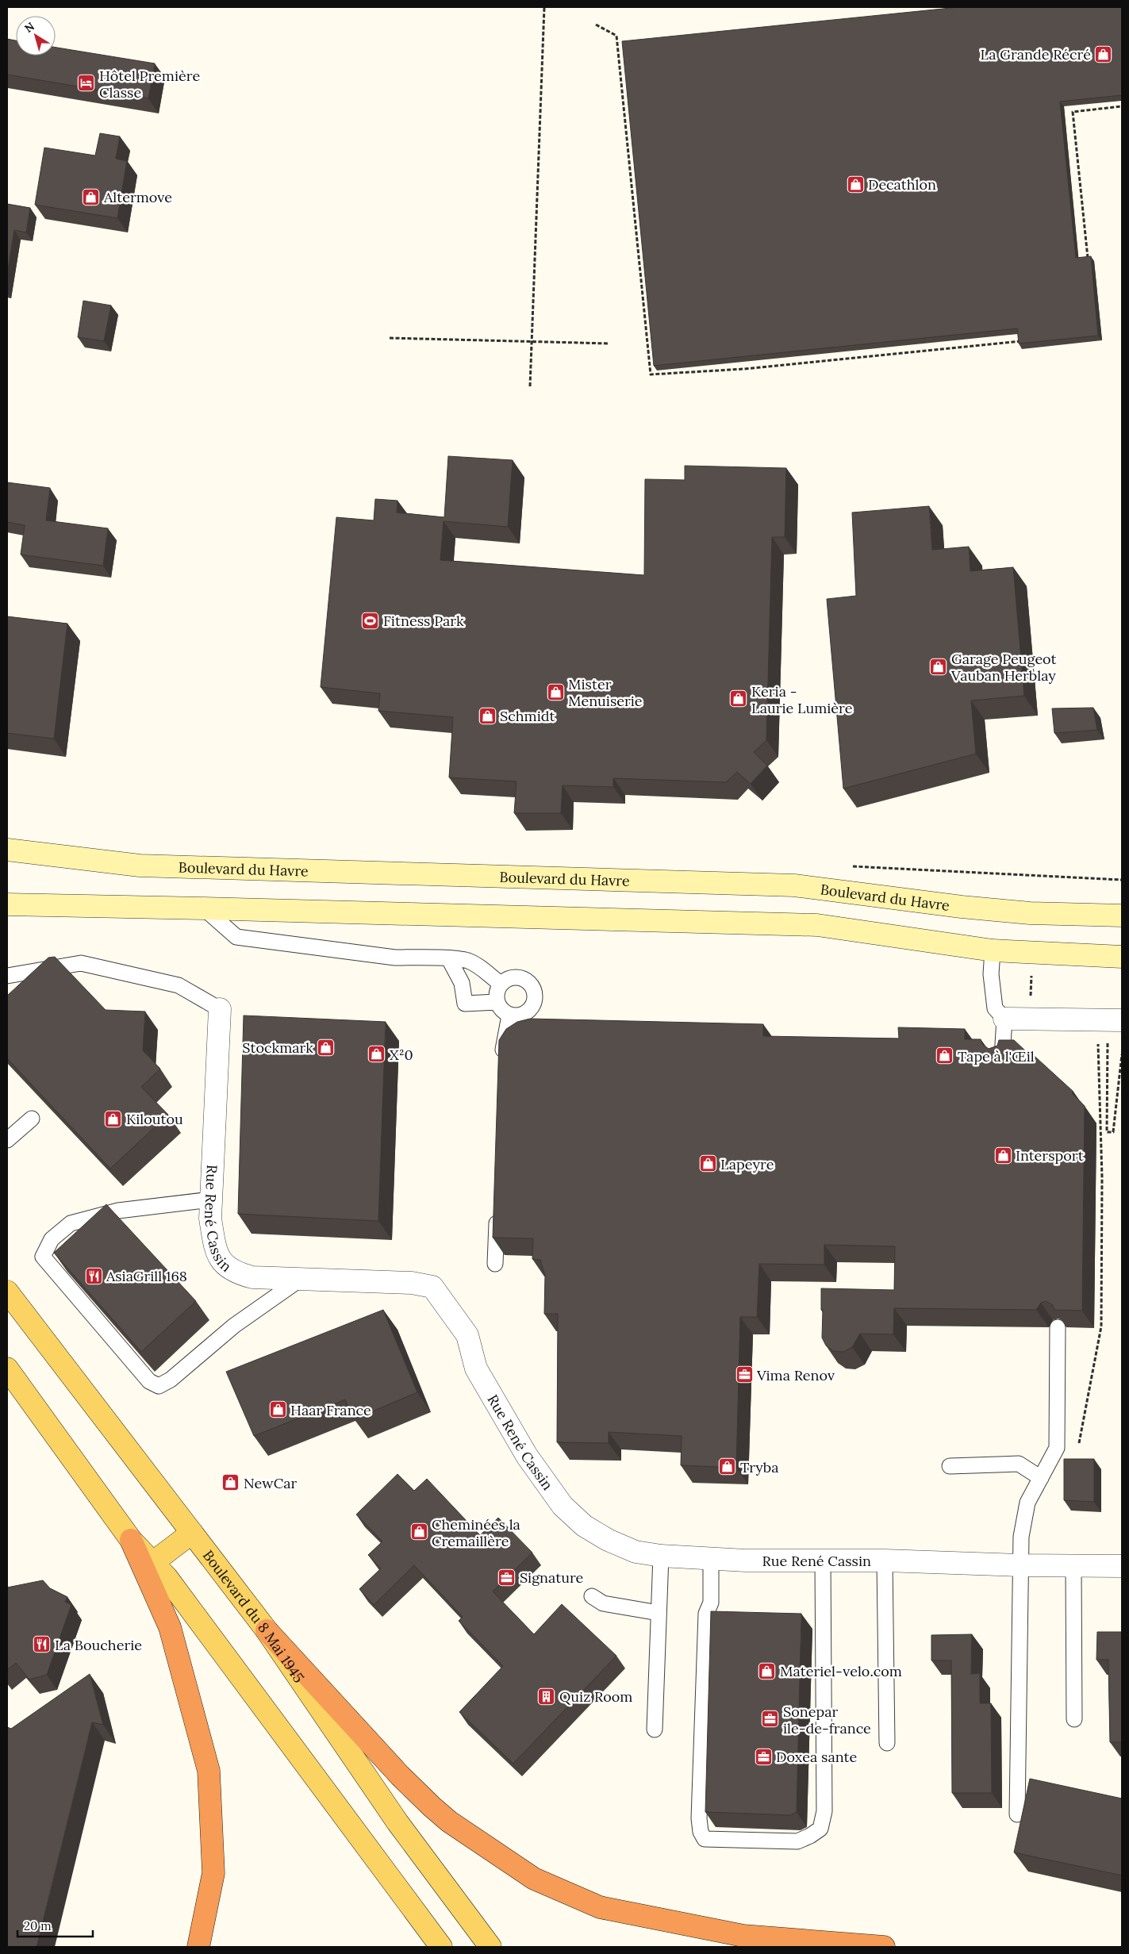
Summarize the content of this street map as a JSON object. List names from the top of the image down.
{
  "streets": {
    "main road": ["Boulevard du Havre", "Boulevard du 8 Mai 1945"],
    "street": ["Rue René Cassin"]
  },
  "places": {
    "shop": [
      "La Grande Récré",
      "Decathlon",
      "Altermove",
      "Garage Peugeot Vauban Herblay",
      "Mister Menuiserie",
      "Keria - Laurie Lumière",
      "Schmidt",
      "Stockmark",
      "X²0",
      "Tape à l'Œil",
      "Kiloutou",
      "Intersport",
      "Lapeyre",
      "Haar France",
      "Tryba",
      "NewCar",
      "Cheminées la Cremaillère",
      "Materiel-velo.com"
    ],
    "hotel": ["Hôtel Première Classe"],
    "sports": ["Fitness Park"],
    "restaurant": ["AsiaGrill 168", "La Boucherie"],
    "office": [
      "Vima Renov",
      "Signature",
      "Sonepar ile-de-france",
      "Doxea sante"
    ],
    "building": ["Quiz Room"]
  },
  "scale_bar": "20 m",
  "north": "top left"
}
